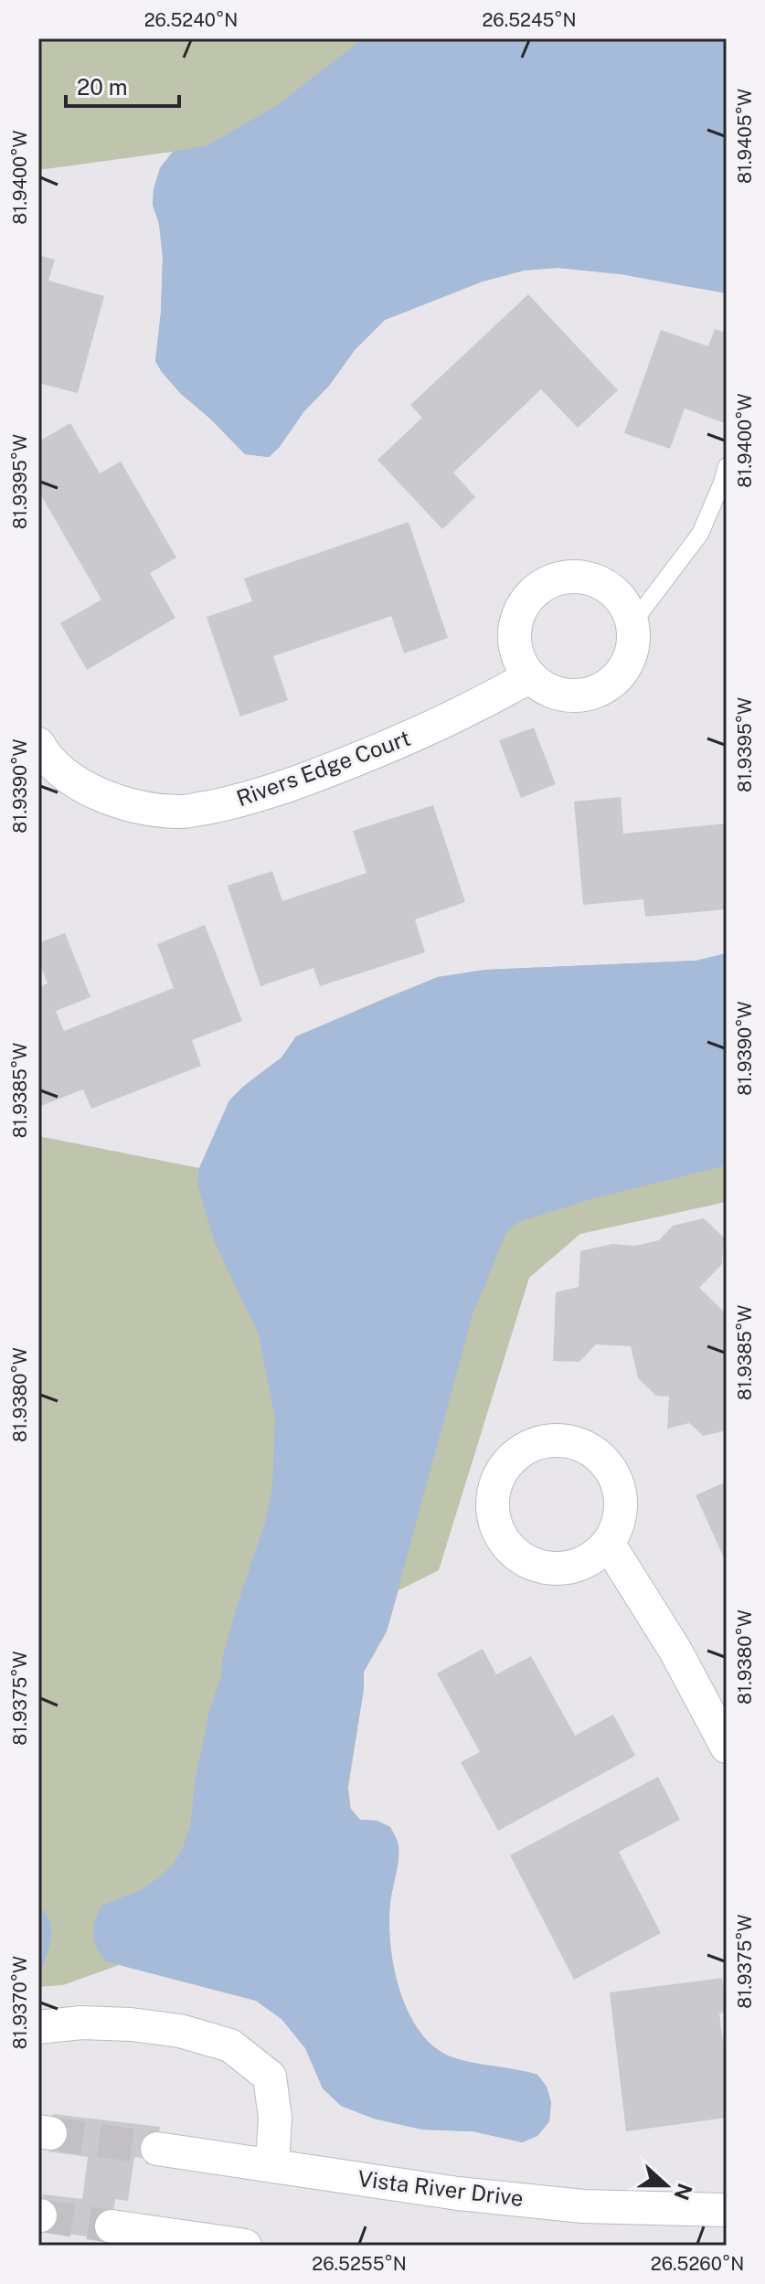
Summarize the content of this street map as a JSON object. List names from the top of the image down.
{
  "streets": {
    "street": ["Rivers Edge Court", "Vista River Drive"]
  },
  "scale_bar": "20 m",
  "north": "right",
  "coordinates": [
    "26.5240°N",
    "26.5245°N",
    "81.9405°W",
    "81.9400°W",
    "81.9395°W",
    "81.9390°W",
    "81.9385°W",
    "81.9380°W",
    "81.9375°W",
    "81.9370°W",
    "26.5255°N",
    "26.5260°N"
  ]
}
